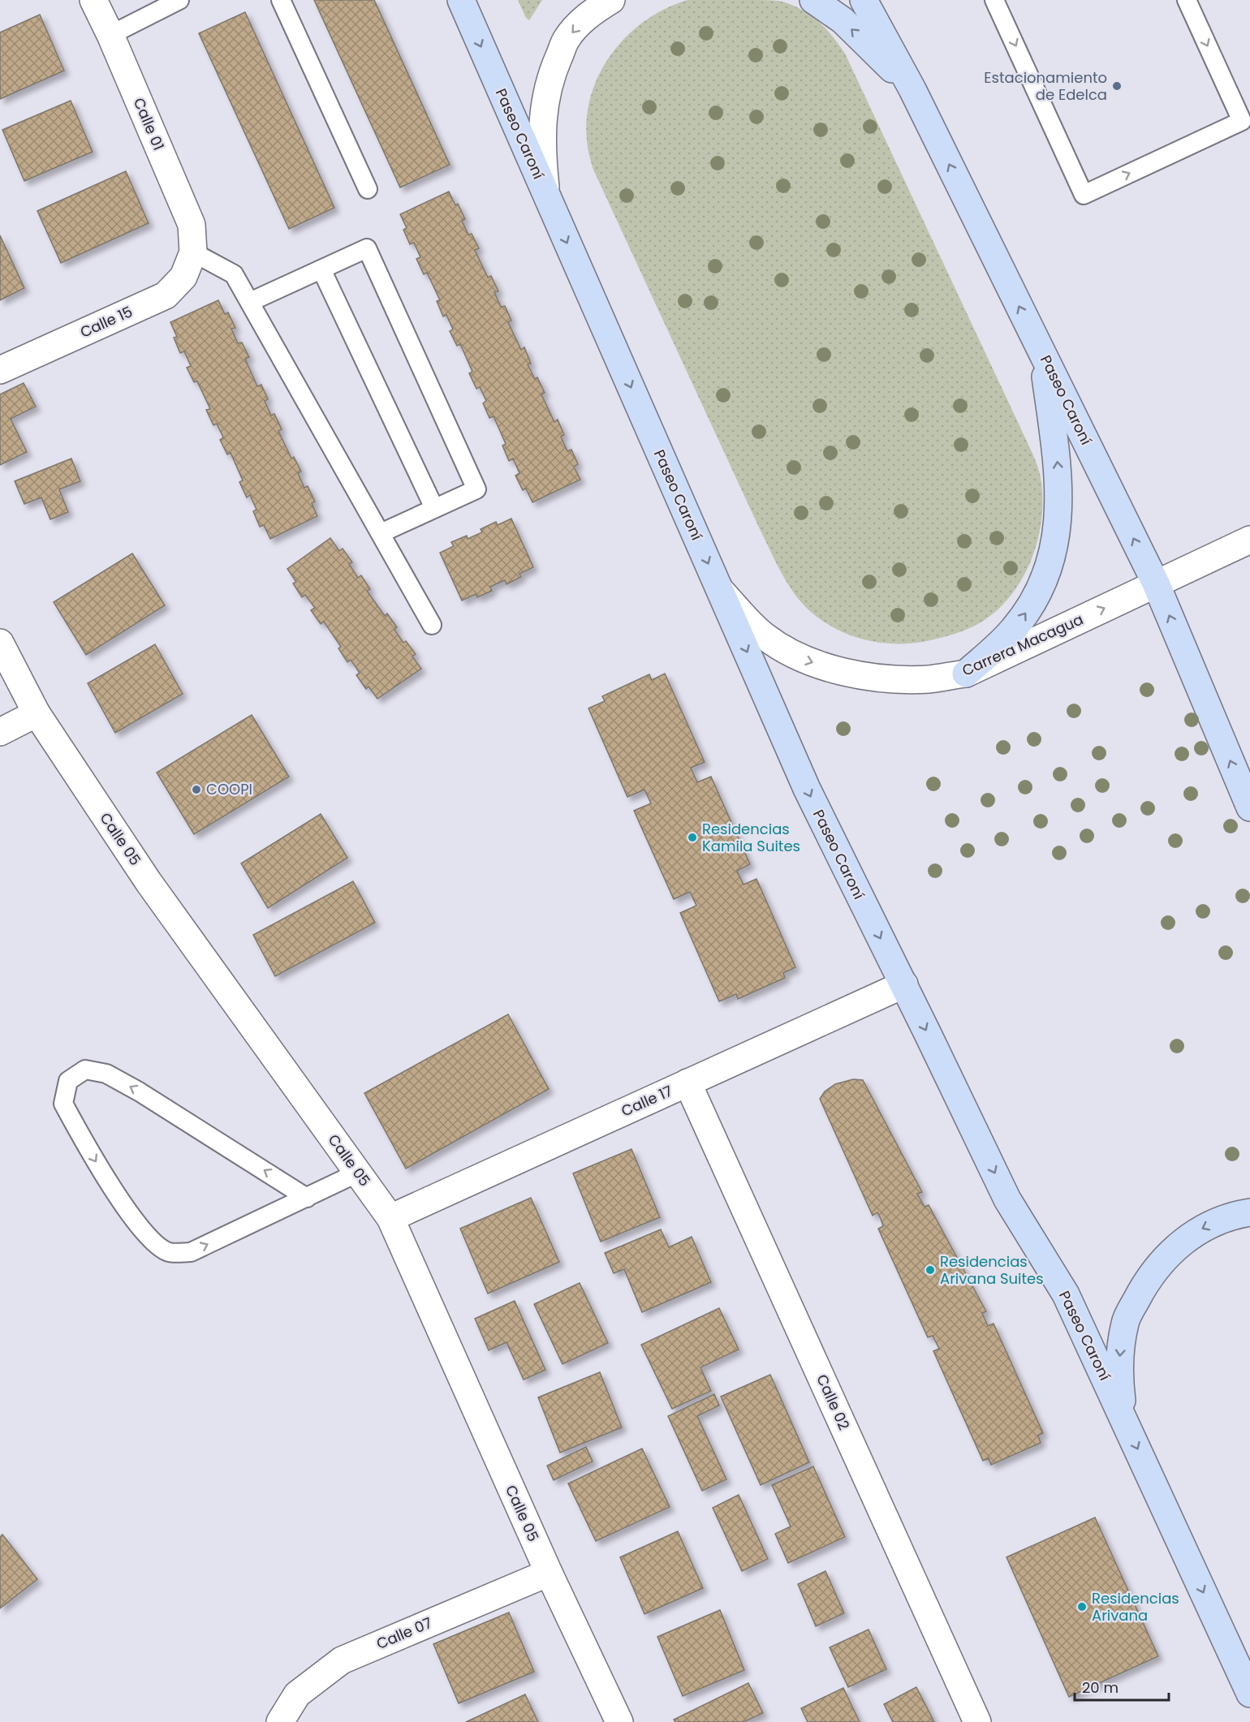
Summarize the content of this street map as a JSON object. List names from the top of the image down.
{
  "streets": {
    "street": [
      "Calle 01",
      "Paseo Caroní",
      "Calle 15",
      "Carrera Macagua",
      "Calle 05",
      "Calle 17",
      "Calle 02",
      "Calle 07"
    ]
  },
  "crossings": [
    ["Calle 01", "Calle 15"],
    ["Paseo Caroní", "Carrera Macagua"],
    ["Paseo Caroní", "Calle 17"],
    ["Calle 05", "Calle 17"],
    ["Calle 05", "Calle 07"],
    ["Calle 17", "Calle 02"]
  ],
  "one_way": ["Carrera Macagua"],
  "places": [
    "Estacionamiento de Edelca",
    "COOPI",
    "Residencias Kamila Suites",
    "Residencias Arivana Suites",
    "Residencias Arivana"
  ],
  "scale_bar": "20 m"
}
